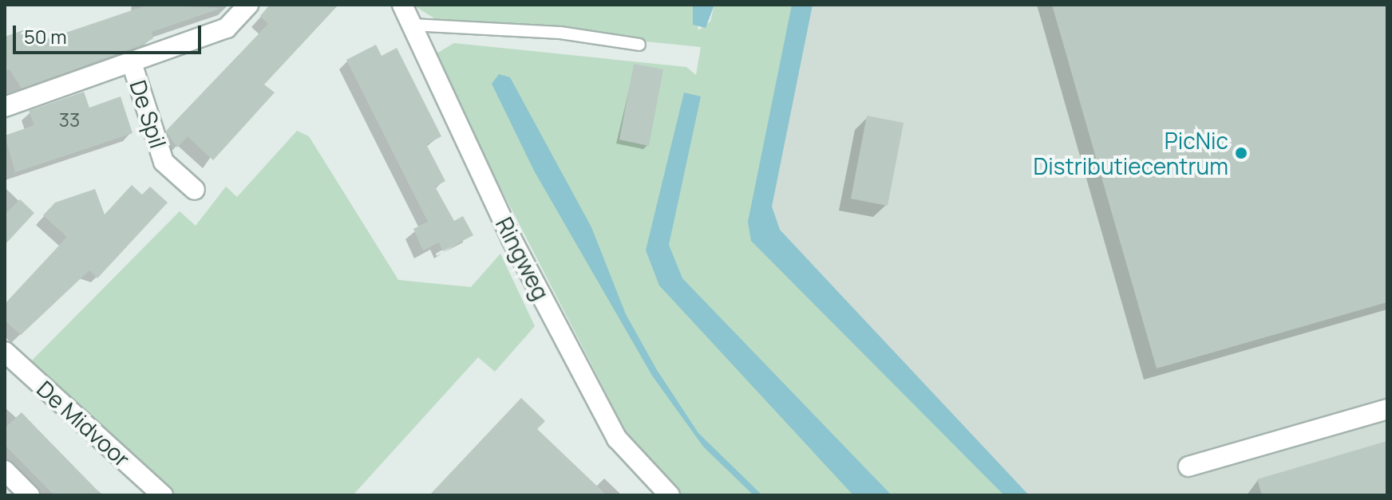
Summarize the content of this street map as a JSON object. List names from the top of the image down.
{
  "streets": {
    "street": ["De Spil", "Ringweg", "De Midvoor"]
  },
  "places": ["PicNic Distributiecentrum"],
  "house_numbers": ["33"],
  "scale_bar": "50 m"
}
